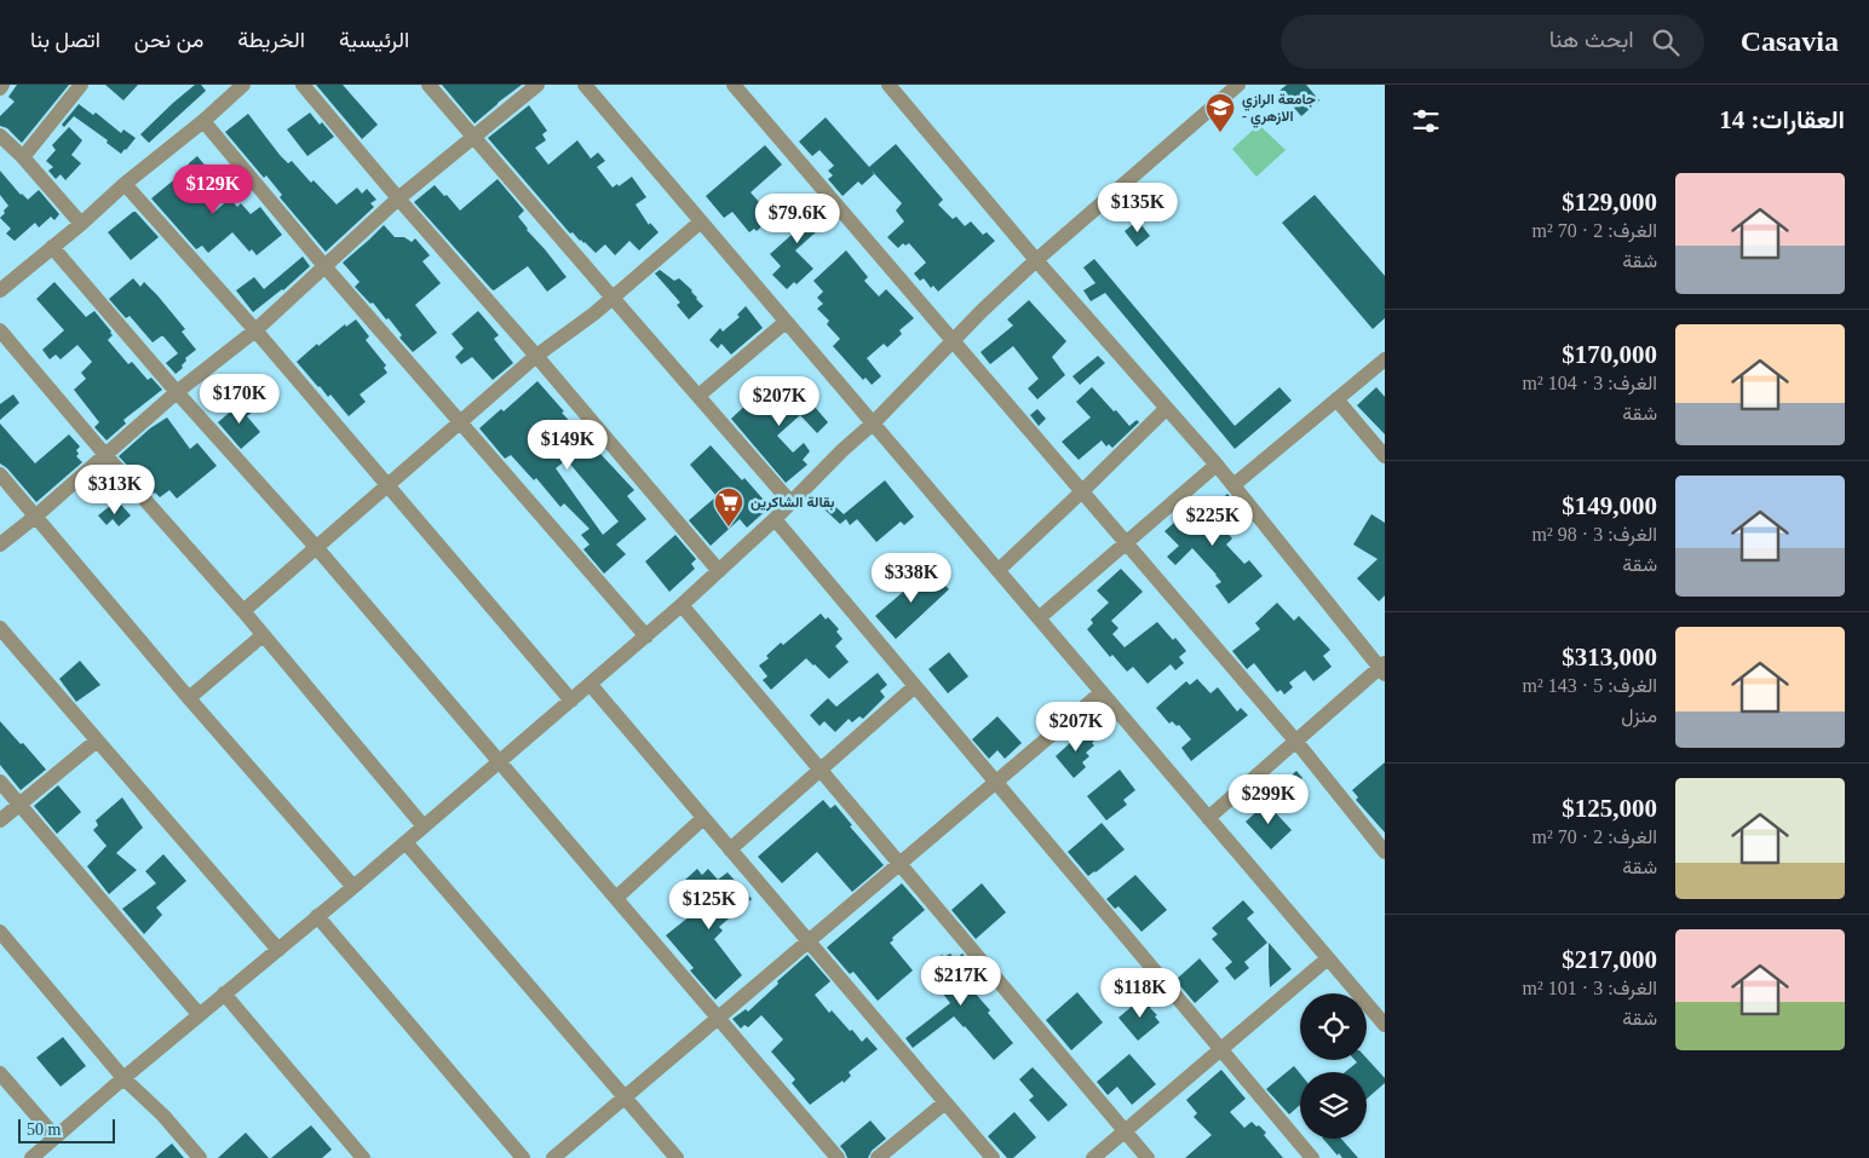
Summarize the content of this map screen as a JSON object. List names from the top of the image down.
{
  "places": {
    "school or university": ["جامعة الرازي - الازهري"],
    "supermarket": ["بقالة الشاكرين"]
  },
  "scale_bar": "50 m",
  "page": {
    "header": "Casavia",
    "search": "ابحث هنا",
    "nav": [
      "الرئيسية",
      "الخريطة",
      "من نحن",
      "اتصل بنا"
    ],
    "heading": "العقارات: 14",
    "list": [
      {
        "name": "$129,000",
        "note": "الغرف: 2 · 70 m² · شقة"
      },
      {
        "name": "$170,000",
        "note": "الغرف: 3 · 104 m² · شقة"
      },
      {
        "name": "$149,000",
        "note": "الغرف: 3 · 98 m² · شقة"
      },
      {
        "name": "$313,000",
        "note": "الغرف: 5 · 143 m² · منزل"
      },
      {
        "name": "$125,000",
        "note": "الغرف: 2 · 70 m² · شقة"
      },
      {
        "name": "$217,000",
        "note": "الغرف: 3 · 101 m² · شقة"
      }
    ],
    "price": [
      "$129K",
      "$135K",
      "$79.6K",
      "$170K",
      "$207K",
      "$149K",
      "$313K",
      "$225K",
      "$338K",
      "$207K",
      "$299K",
      "$125K",
      "$217K",
      "$118K"
    ],
    "scale": "50 m"
  }
}
